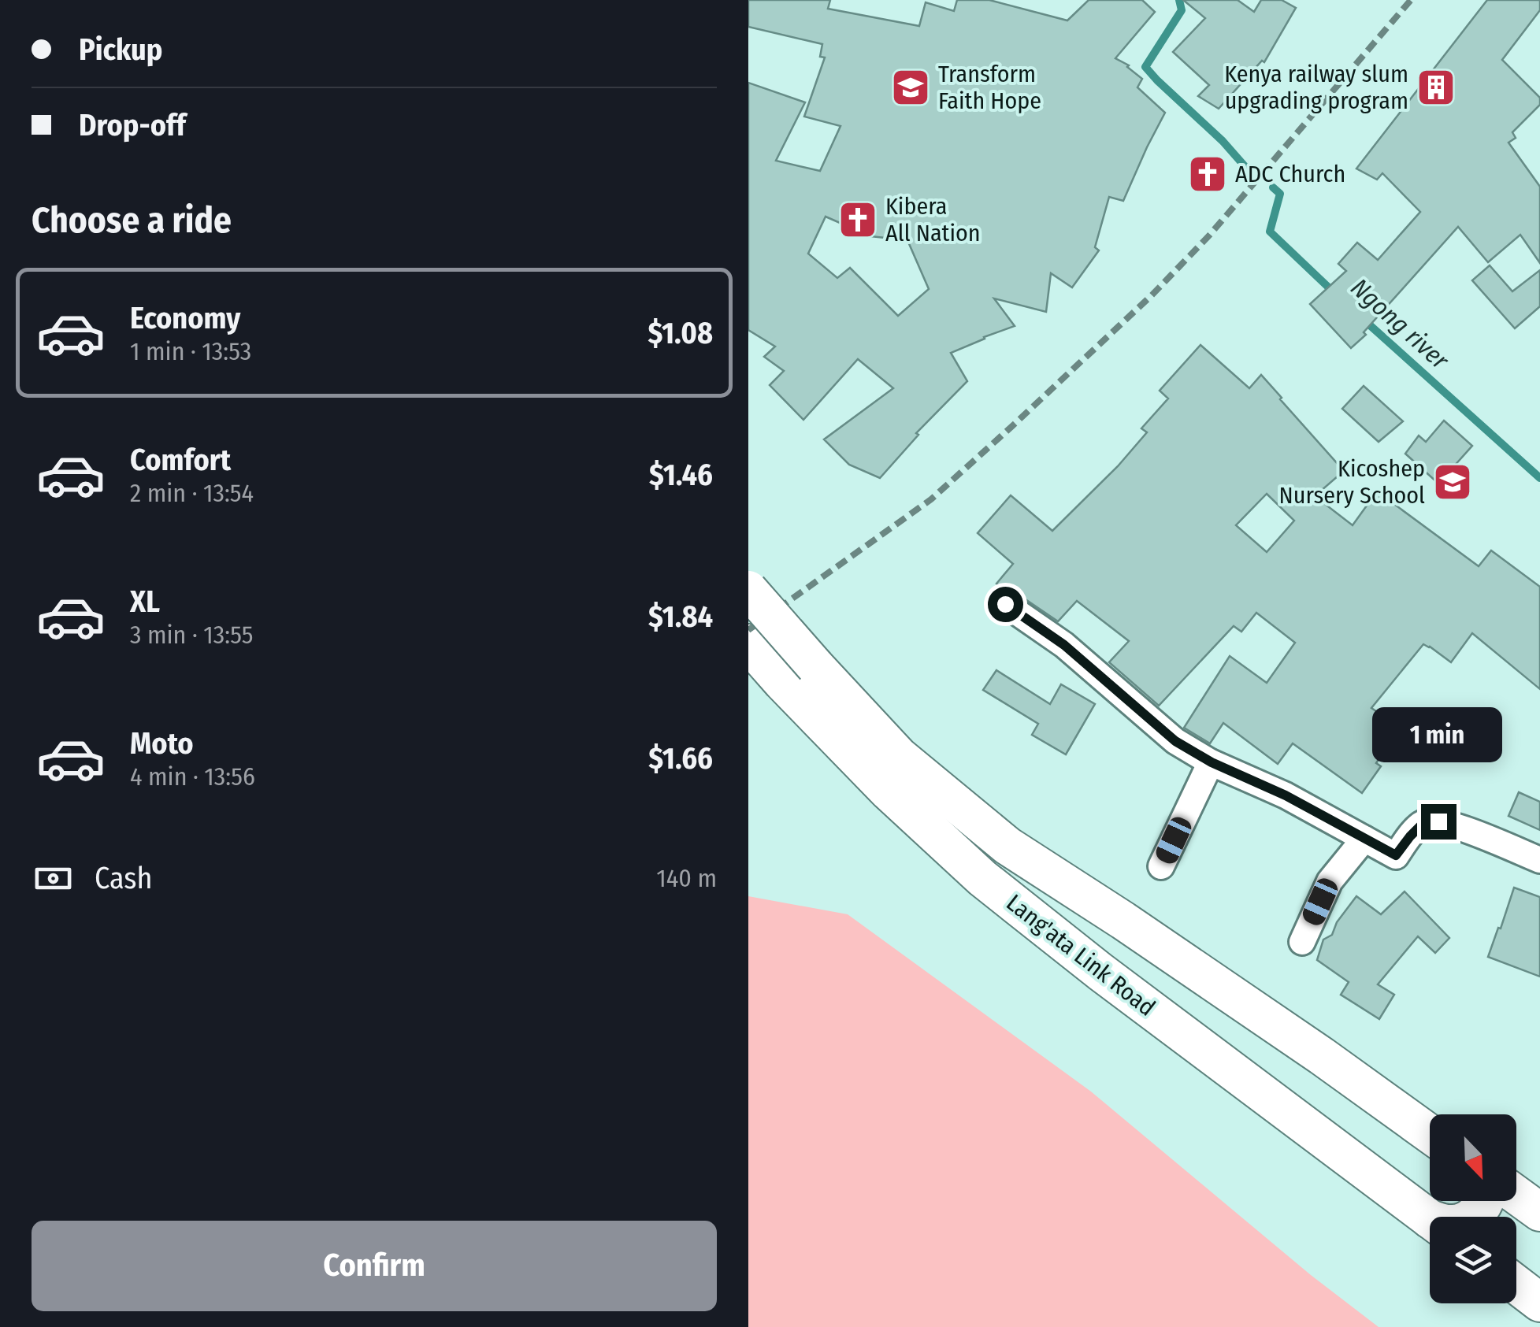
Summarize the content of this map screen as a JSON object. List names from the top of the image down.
{
  "streets": {
    "main road": ["Lang'ata Link Road"]
  },
  "water": ["Ngong river"],
  "places": {
    "school or university": ["Transform Faith Hope", "Kicoshep Nursery School"],
    "building": ["Kenya railway slum upgrading program"],
    "church": ["ADC Church", "Kibera All Nation"]
  },
  "north": "bottom right",
  "page": {
    "banner": ["Pickup", "Drop-off"],
    "heading": "Choose a ride",
    "list": [
      {
        "name": "Economy",
        "note": "1 min · 13:53",
        "value": "$1.08"
      },
      {
        "name": "Comfort",
        "note": "2 min · 13:54",
        "value": "$1.46"
      },
      {
        "name": "XL",
        "note": "3 min · 13:55",
        "value": "$1.84"
      },
      {
        "name": "Moto",
        "note": "4 min · 13:56",
        "value": "$1.66"
      }
    ],
    "bubble": "1 min",
    "pay": ["Cash", "140 m"],
    "buttons": "Confirm"
  }
}
